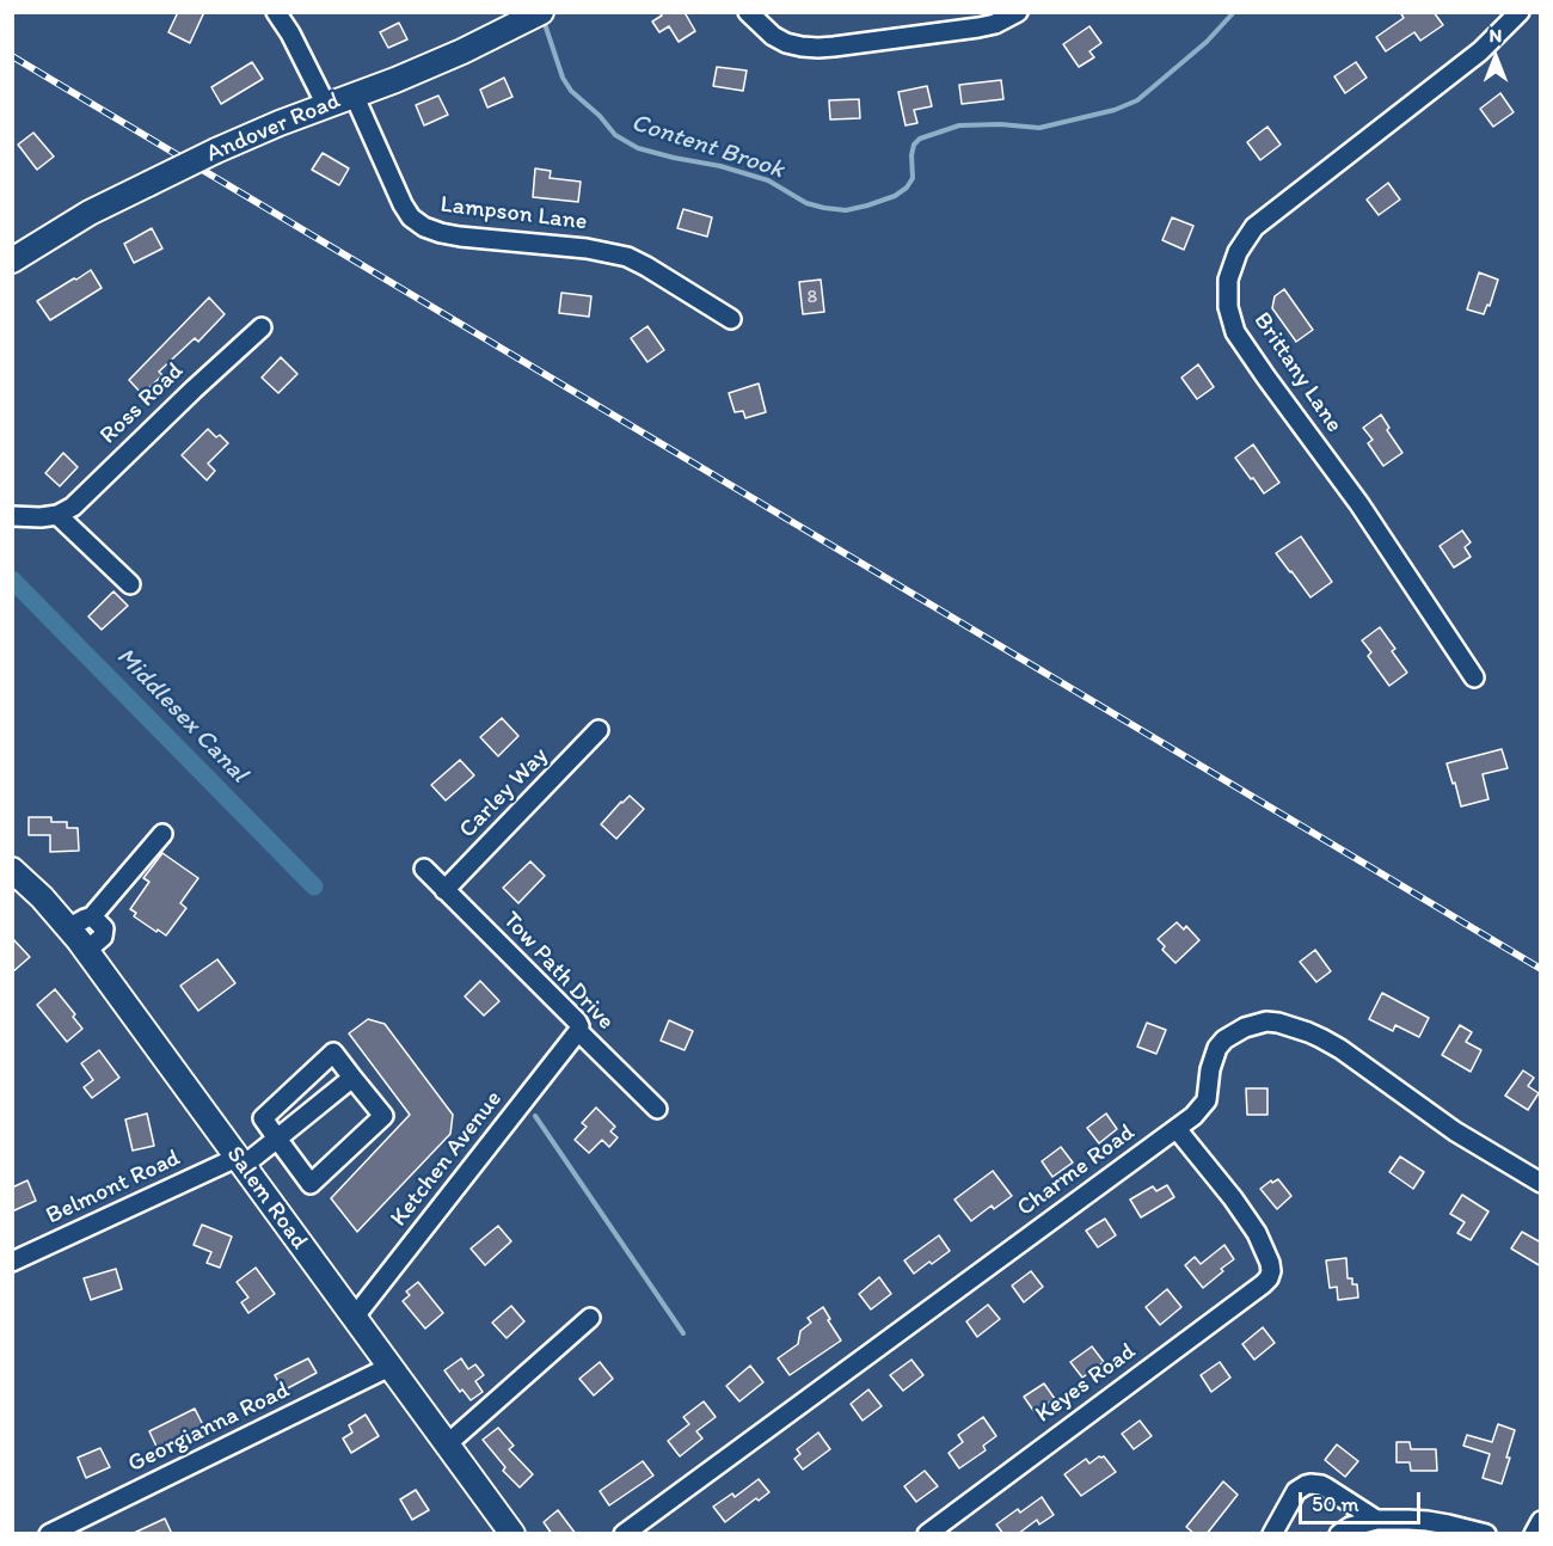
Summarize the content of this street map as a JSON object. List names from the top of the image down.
{
  "streets": {
    "main road": ["Andover Road", "Salem Road"],
    "street": [
      "Lampson Lane",
      "Brittany Lane",
      "Ross Road",
      "Carley Way",
      "Tow Path Drive",
      "Ketchen Avenue",
      "Charme Road",
      "Belmont Road",
      "Keyes Road",
      "Georgianna Road"
    ]
  },
  "crossings": [
    ["Andover Road", "Lampson Lane"],
    ["Carley Way", "Tow Path Drive"],
    ["Tow Path Drive", "Ketchen Avenue"],
    ["Ketchen Avenue", "Salem Road"],
    ["Charme Road", "Keyes Road"],
    ["Belmont Road", "Salem Road"],
    ["Salem Road", "Georgianna Road"]
  ],
  "water": ["Content Brook", "Middlesex Canal"],
  "house_numbers": ["8"],
  "scale_bar": "50 m",
  "north": "top"
}
